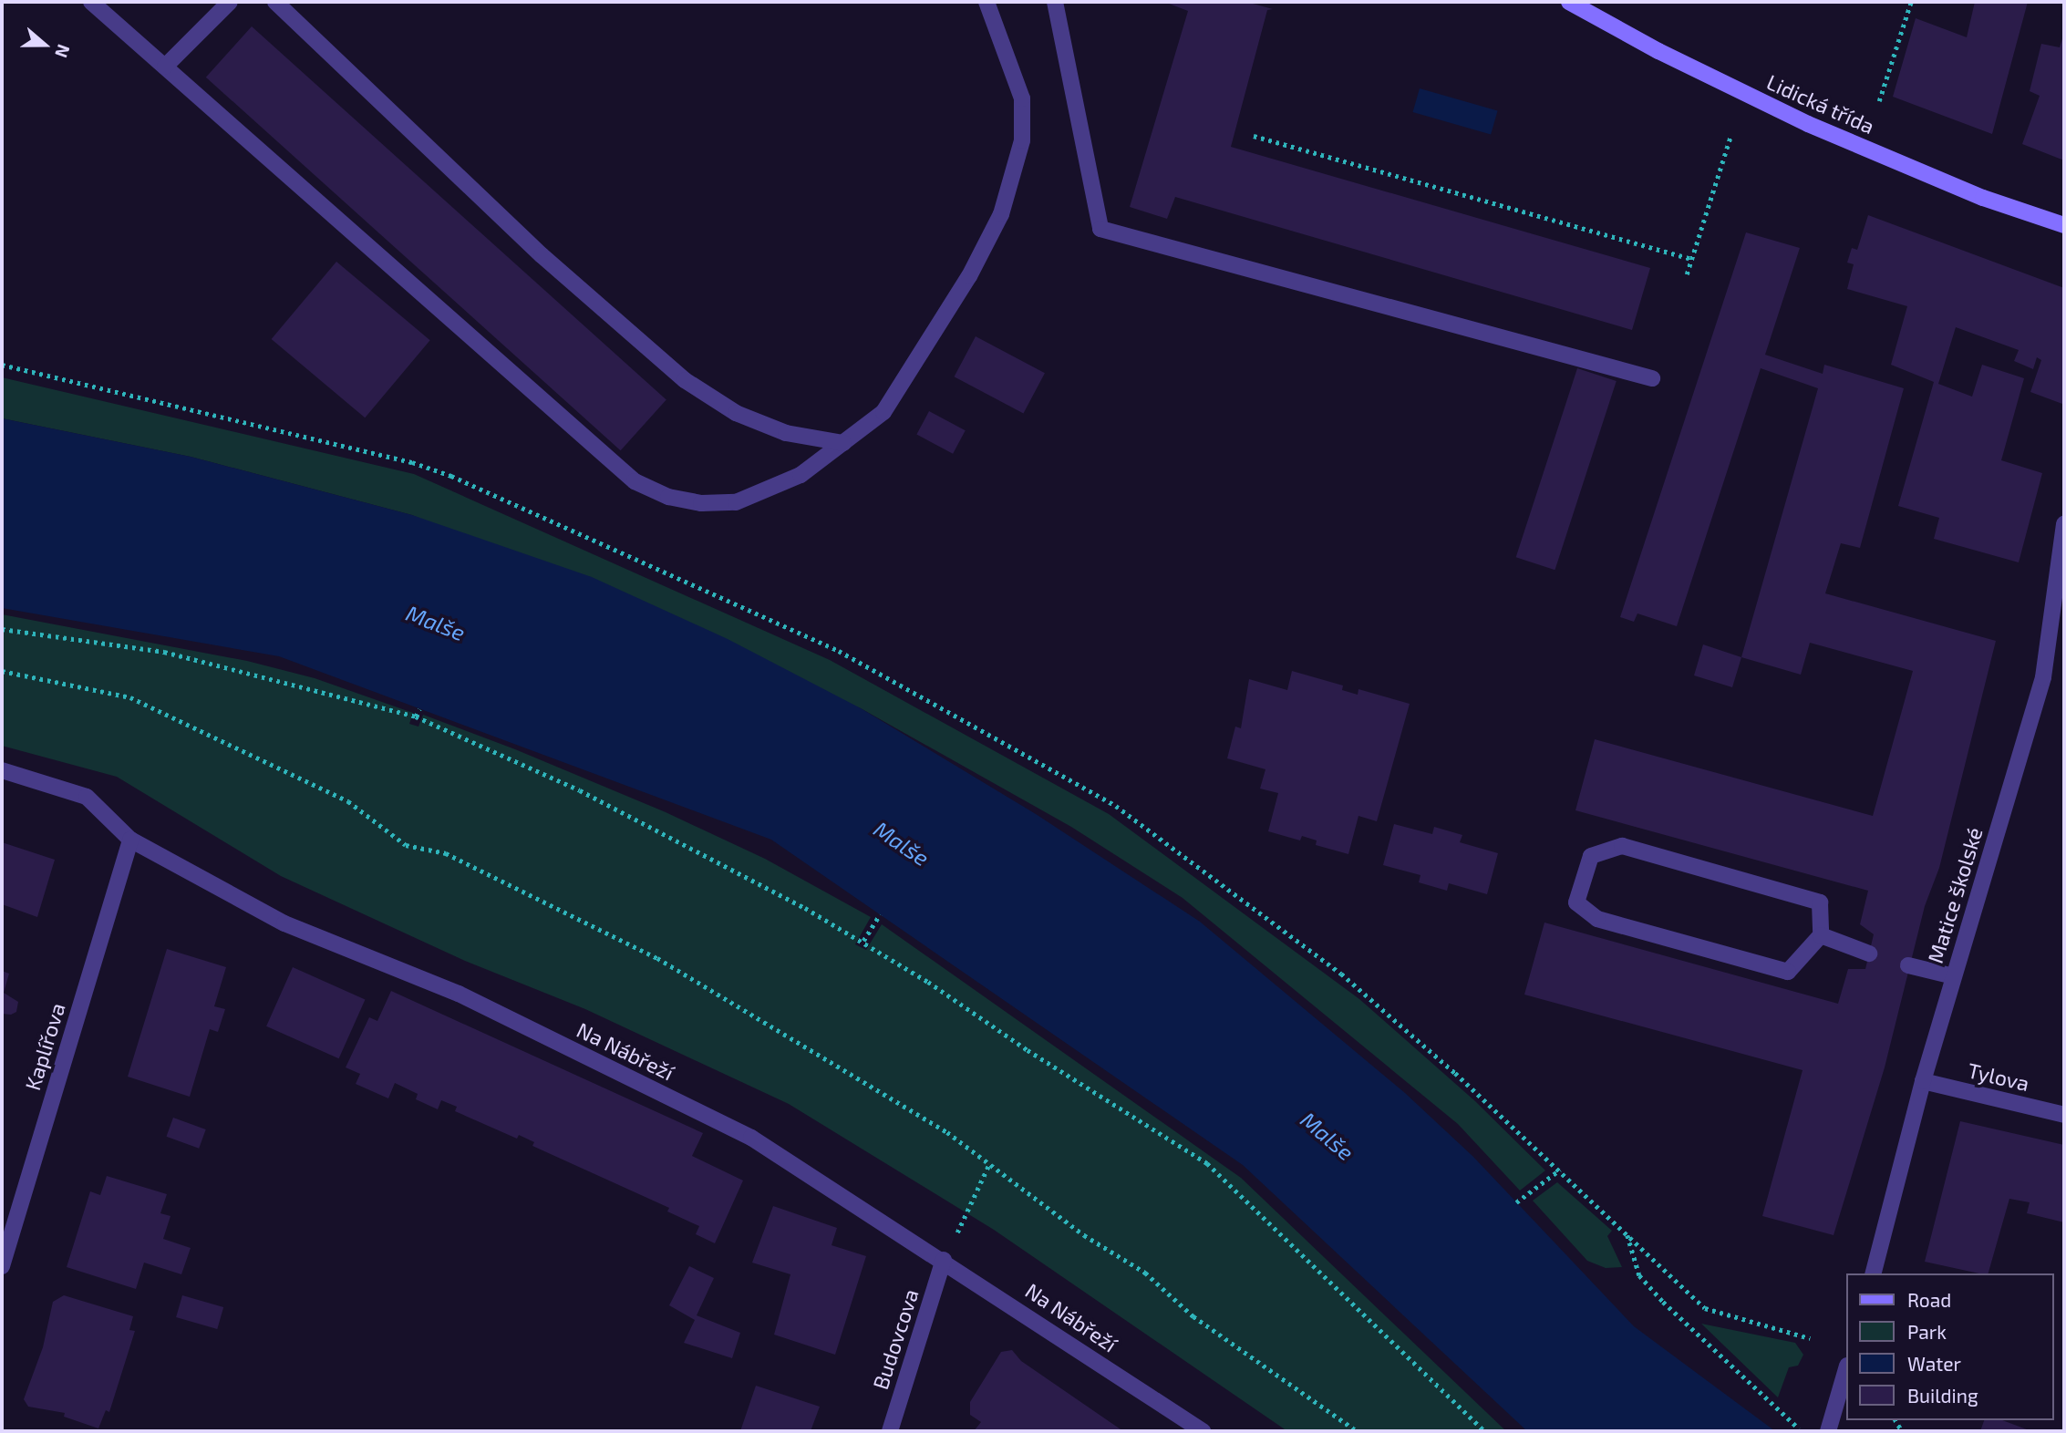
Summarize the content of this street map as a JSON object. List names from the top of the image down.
{
  "streets": {
    "street": [
      "Lidická třída",
      "Matice školské",
      "Kaplířova",
      "Na Nábřeží",
      "Tylova",
      "Budovcova"
    ]
  },
  "crossings": [
    ["Matice školské", "Tylova"],
    ["Kaplířova", "Na Nábřeží"],
    ["Na Nábřeží", "Budovcova"]
  ],
  "water": ["Malše"],
  "legend": [
    "Road",
    "Park",
    "Water",
    "Building"
  ],
  "north": "right"
}
